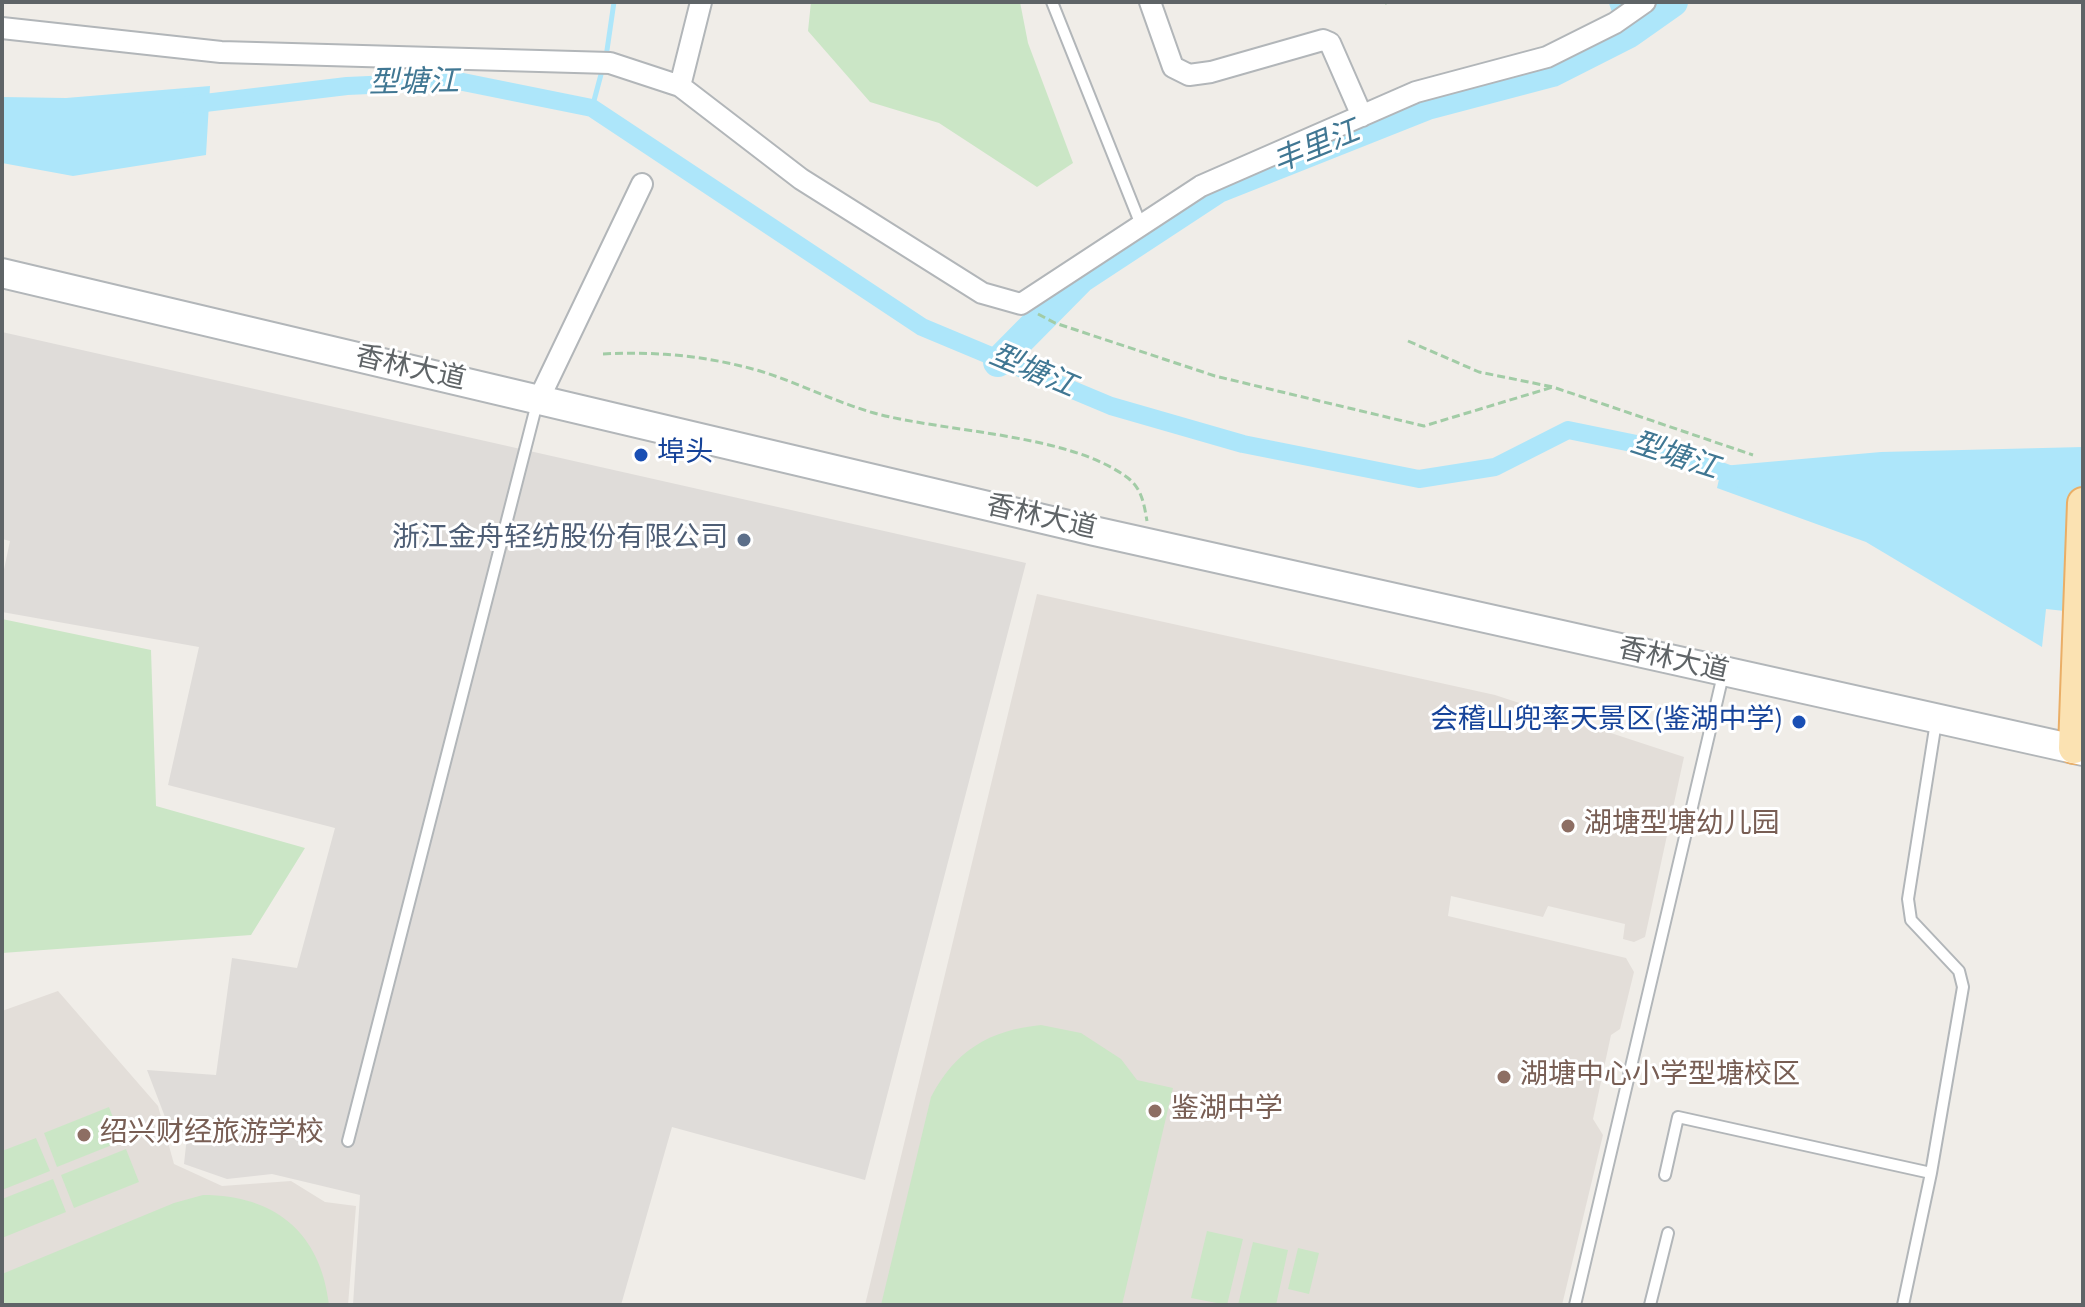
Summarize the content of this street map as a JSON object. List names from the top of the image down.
{
  "streets": {
    "main road": ["香林大道"]
  },
  "water": ["型塘江", "丰里江"],
  "places": [
    "埠头",
    "浙江金舟轻纺股份有限公司",
    "会稽山兜率天景区(鉴湖中学)",
    "湖塘型塘幼儿园",
    "湖塘中心小学型塘校区",
    "鉴湖中学",
    "绍兴财经旅游学校"
  ]
}
